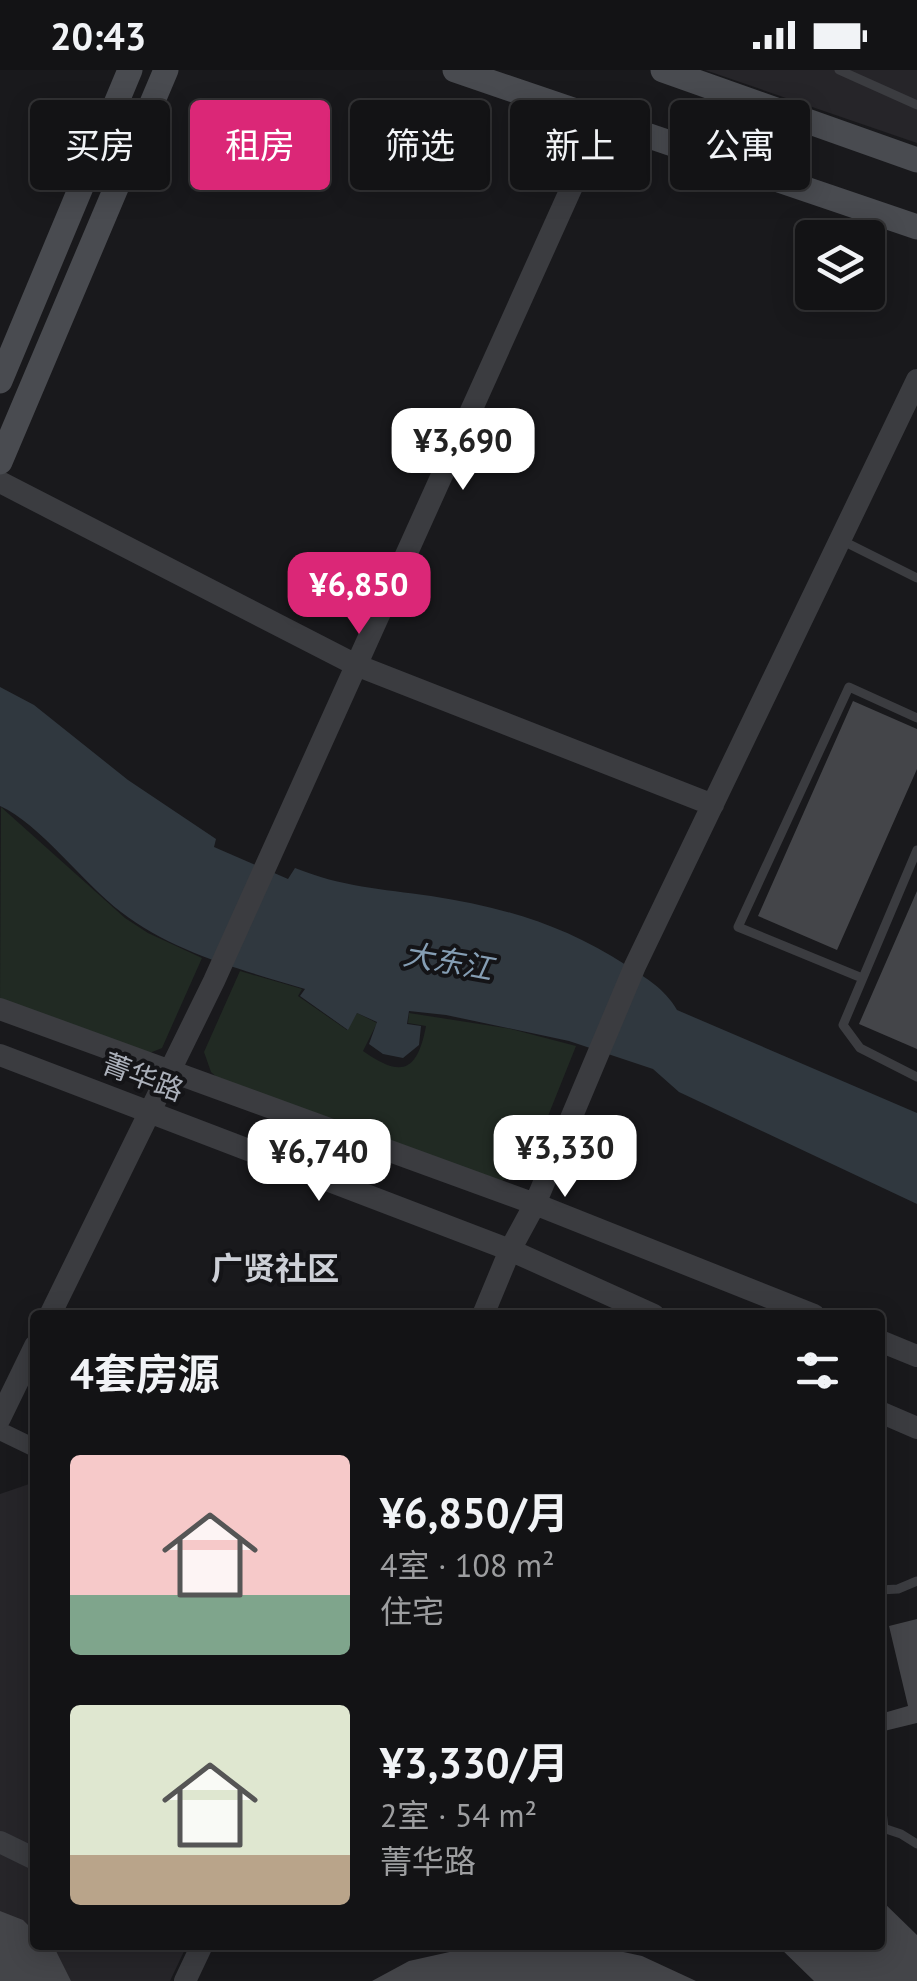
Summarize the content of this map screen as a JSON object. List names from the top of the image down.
{
  "streets": {
    "street": ["菁华路"]
  },
  "districts": ["广贤社区"],
  "water": ["大东江"],
  "page": {
    "status": "20:43",
    "chip": [
      "买房",
      "租房",
      "筛选",
      "新上",
      "公寓"
    ],
    "price": [
      "¥3,690",
      "¥6,850",
      "¥3,330",
      "¥6,740"
    ],
    "heading": "4套房源",
    "list": [
      {
        "name": "¥6,850/月",
        "note": "4室 · 108 m² · 住宅"
      },
      {
        "name": "¥3,330/月",
        "note": "2室 · 54 m² · 菁华路"
      }
    ]
  }
}
